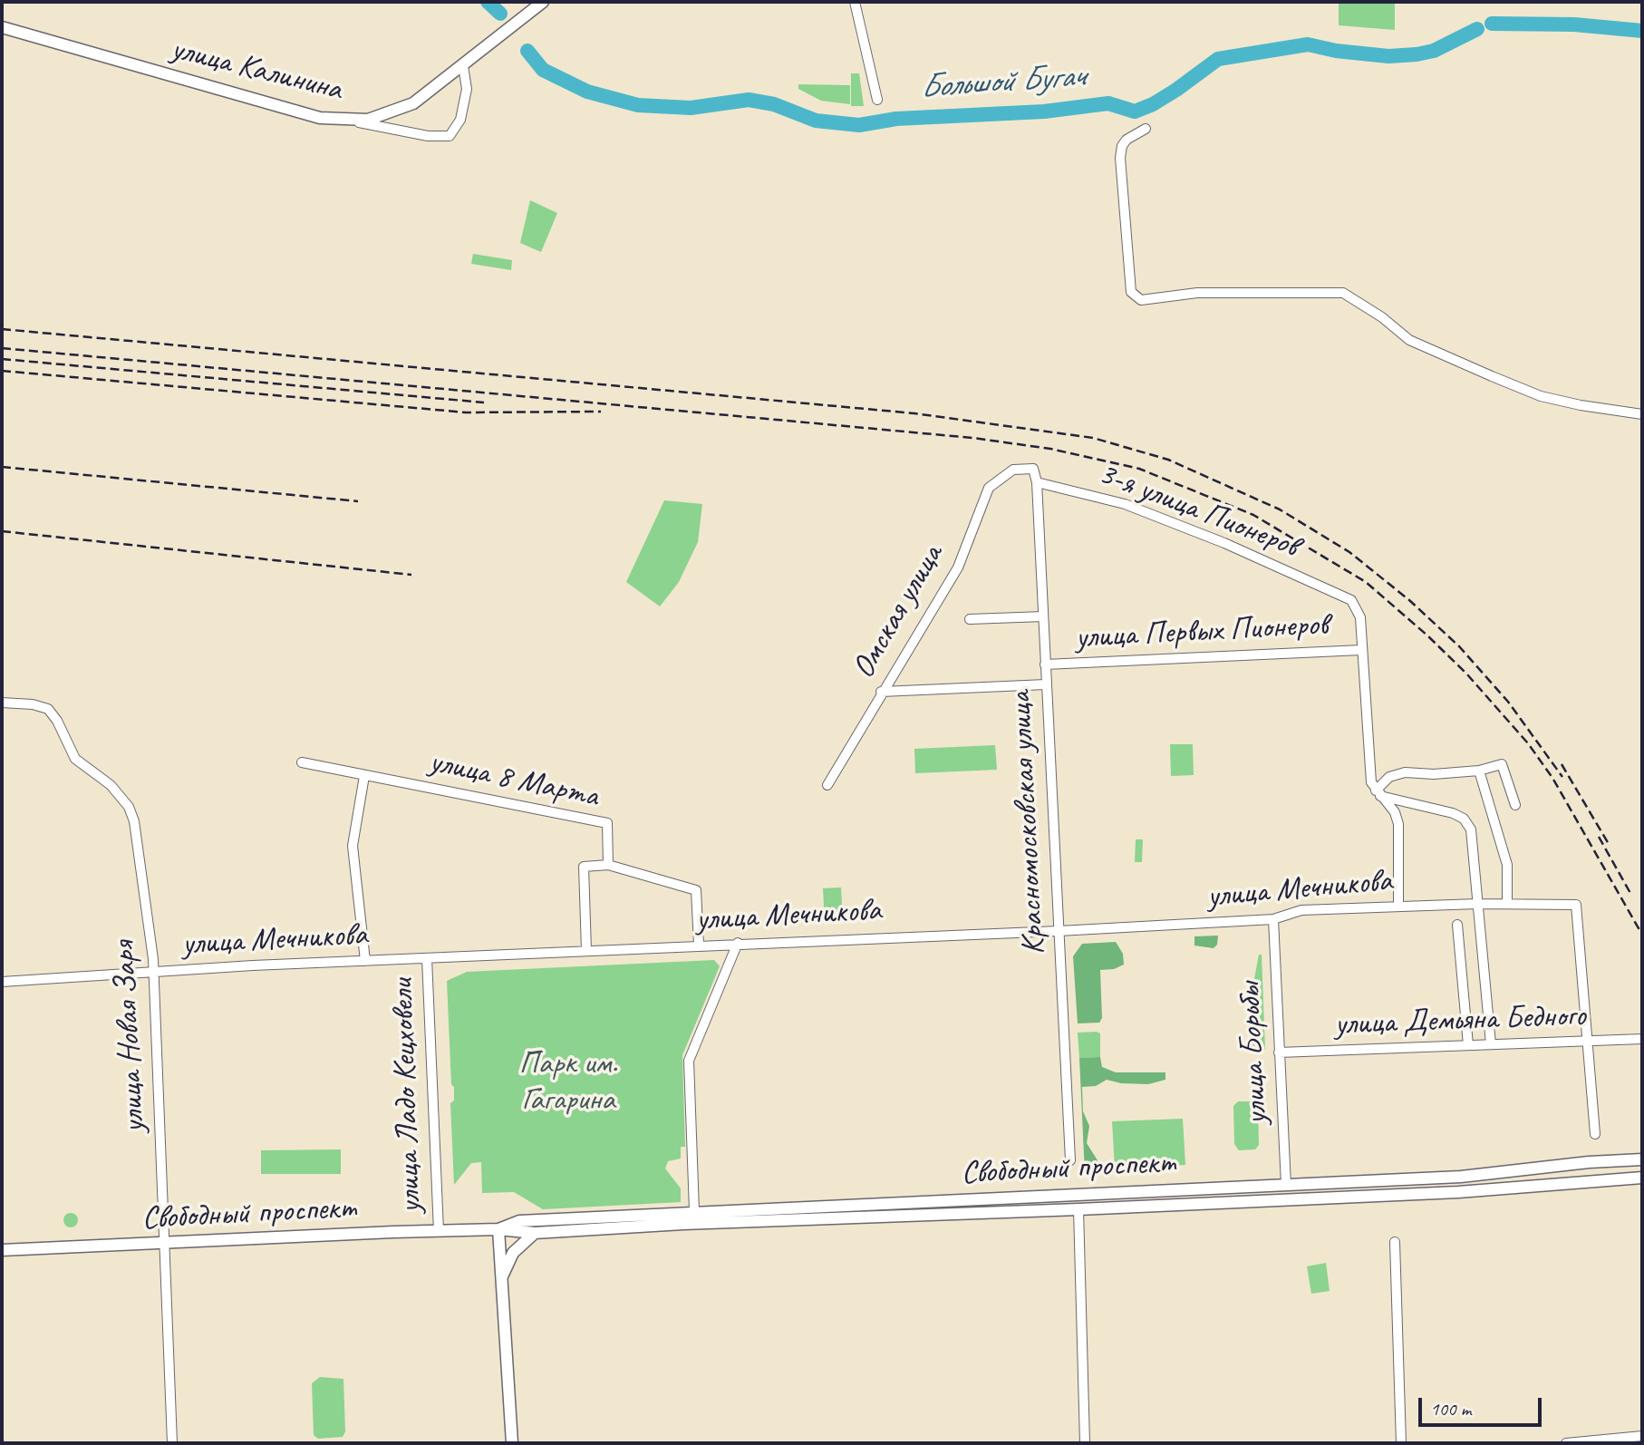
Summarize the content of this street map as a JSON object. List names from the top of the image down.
{
  "streets": {
    "main road": ["улица Калинина", "Свободный проспект"],
    "street": [
      "3-я улица Пионеров",
      "Омская улица",
      "улица Первых Пионеров",
      "улица 8 Марта",
      "Красномосковская улица",
      "улица Мечникова",
      "улица Демьяна Бедного",
      "улица Новая Заря",
      "улица Борьбы",
      "улица Ладо Кецховели"
    ]
  },
  "crossings": [
    ["3-я улица Пионеров", "Омская улица"],
    ["3-я улица Пионеров", "улица Первых Пионеров"],
    ["3-я улица Пионеров", "Красномосковская улица"],
    ["Омская улица", "улица Первых Пионеров"],
    ["улица Первых Пионеров", "Красномосковская улица"],
    ["Красномосковская улица", "улица Мечникова"],
    ["улица Мечникова", "улица Демьяна Бедного"],
    ["улица Мечникова", "улица Новая Заря"],
    ["улица Мечникова", "улица Борьбы"],
    ["улица Мечникова", "улица Ладо Кецховели"],
    ["улица Демьяна Бедного", "улица Борьбы"],
    ["улица Новая Заря", "Свободный проспект"],
    ["улица Борьбы", "Свободный проспект"],
    ["улица Ладо Кецховели", "Свободный проспект"]
  ],
  "water": ["Большой Бугач"],
  "parks": ["Парк им. Гагарина"],
  "scale_bar": "100 m"
}
